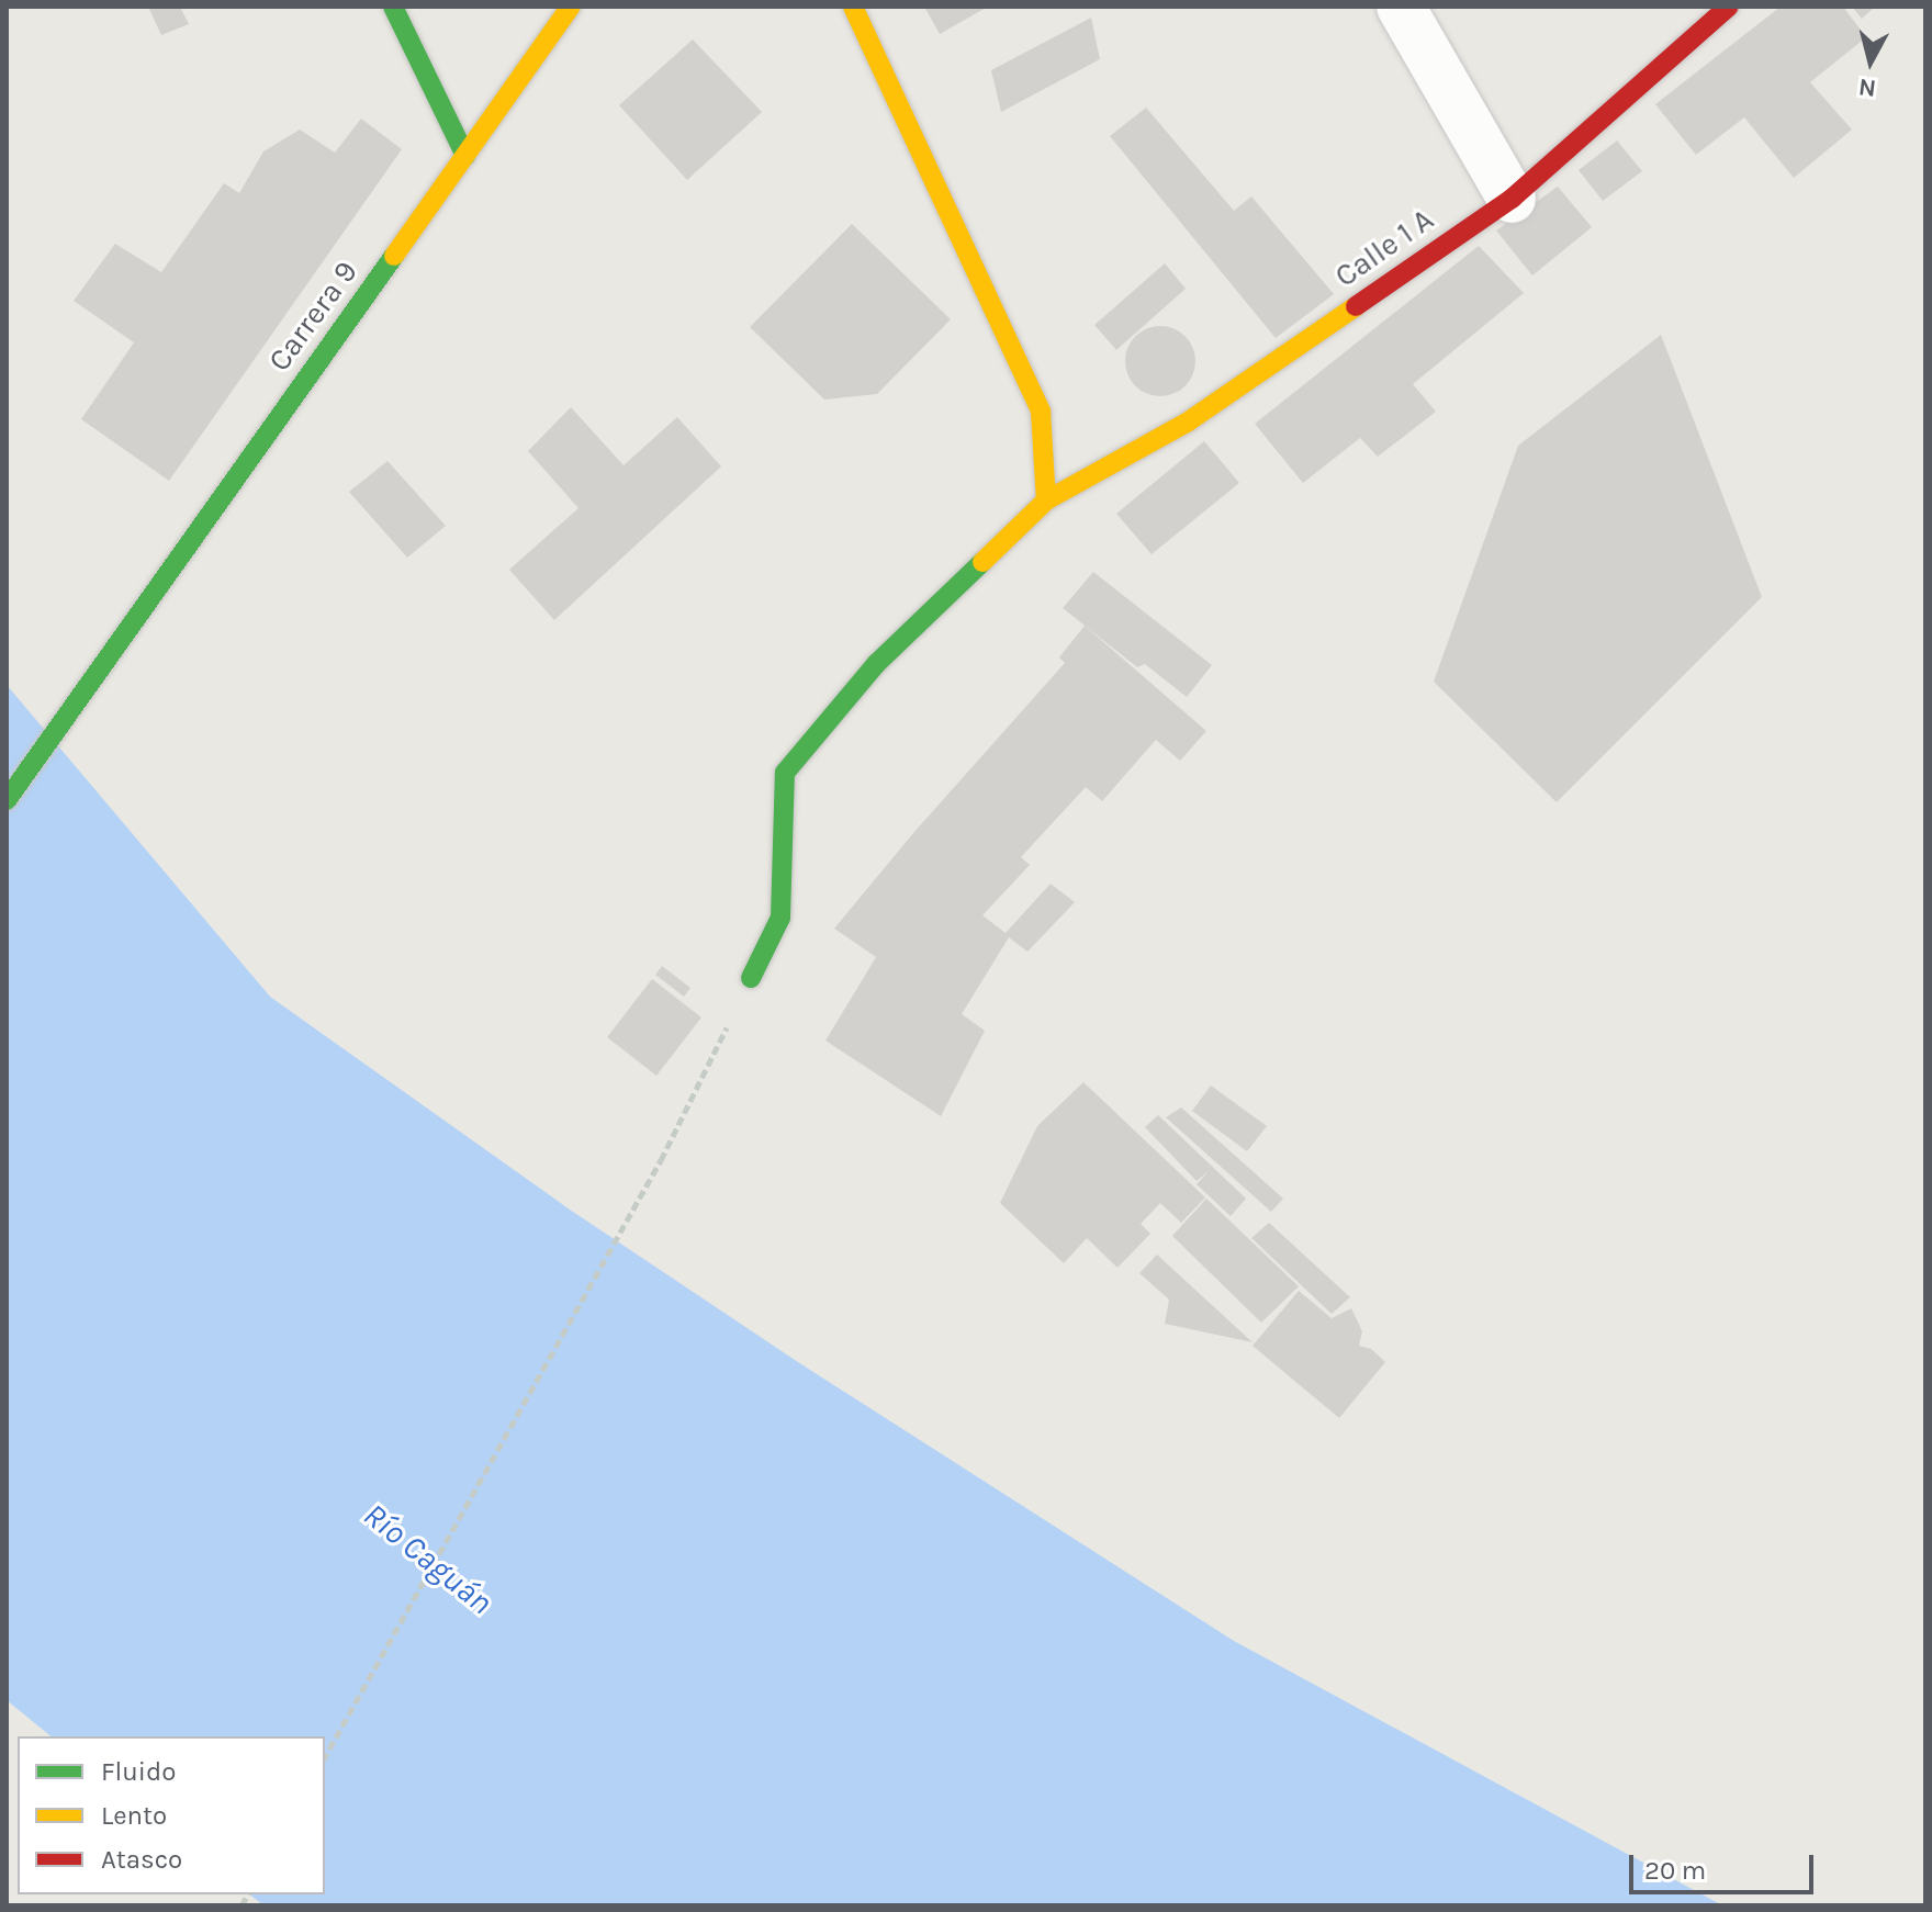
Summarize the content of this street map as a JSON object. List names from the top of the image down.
{
  "streets": {
    "street": ["Calle 1 A", "Carrera 9"]
  },
  "water": ["Río Caguán"],
  "legend": ["Fluido", "Lento", "Atasco"],
  "scale_bar": "20 m",
  "north": "bottom"
}
